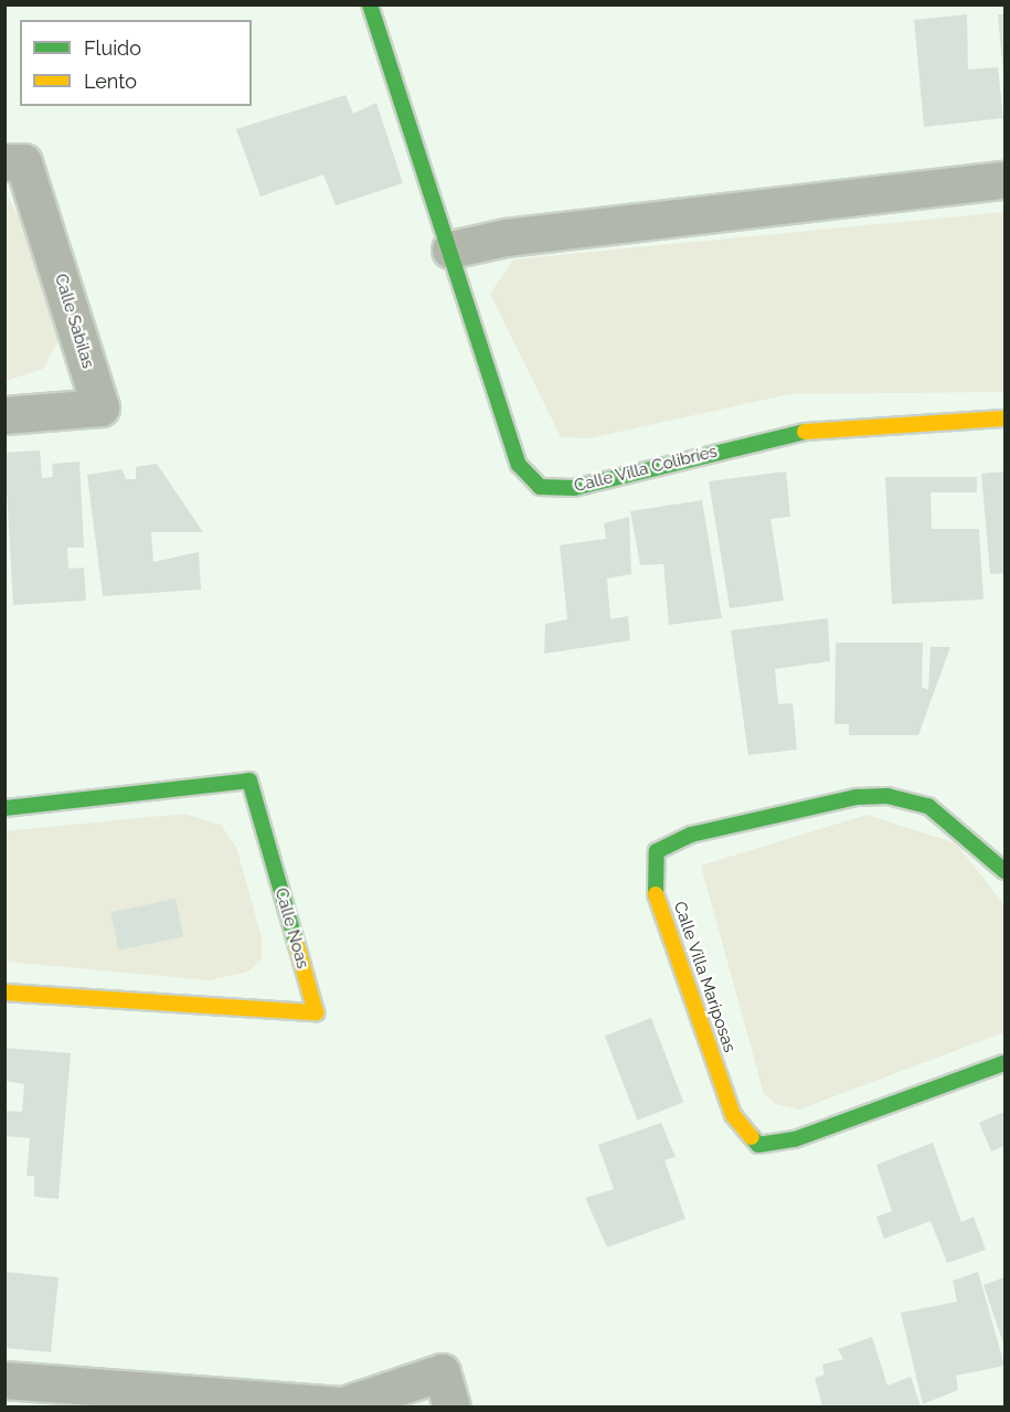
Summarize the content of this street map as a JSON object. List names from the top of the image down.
{
  "streets": {
    "street": [
      "Calle Sabilas",
      "Calle Villa Colibríes",
      "Calle Noas",
      "Calle Villa Mariposas"
    ]
  },
  "legend": ["Fluido", "Lento"]
}
